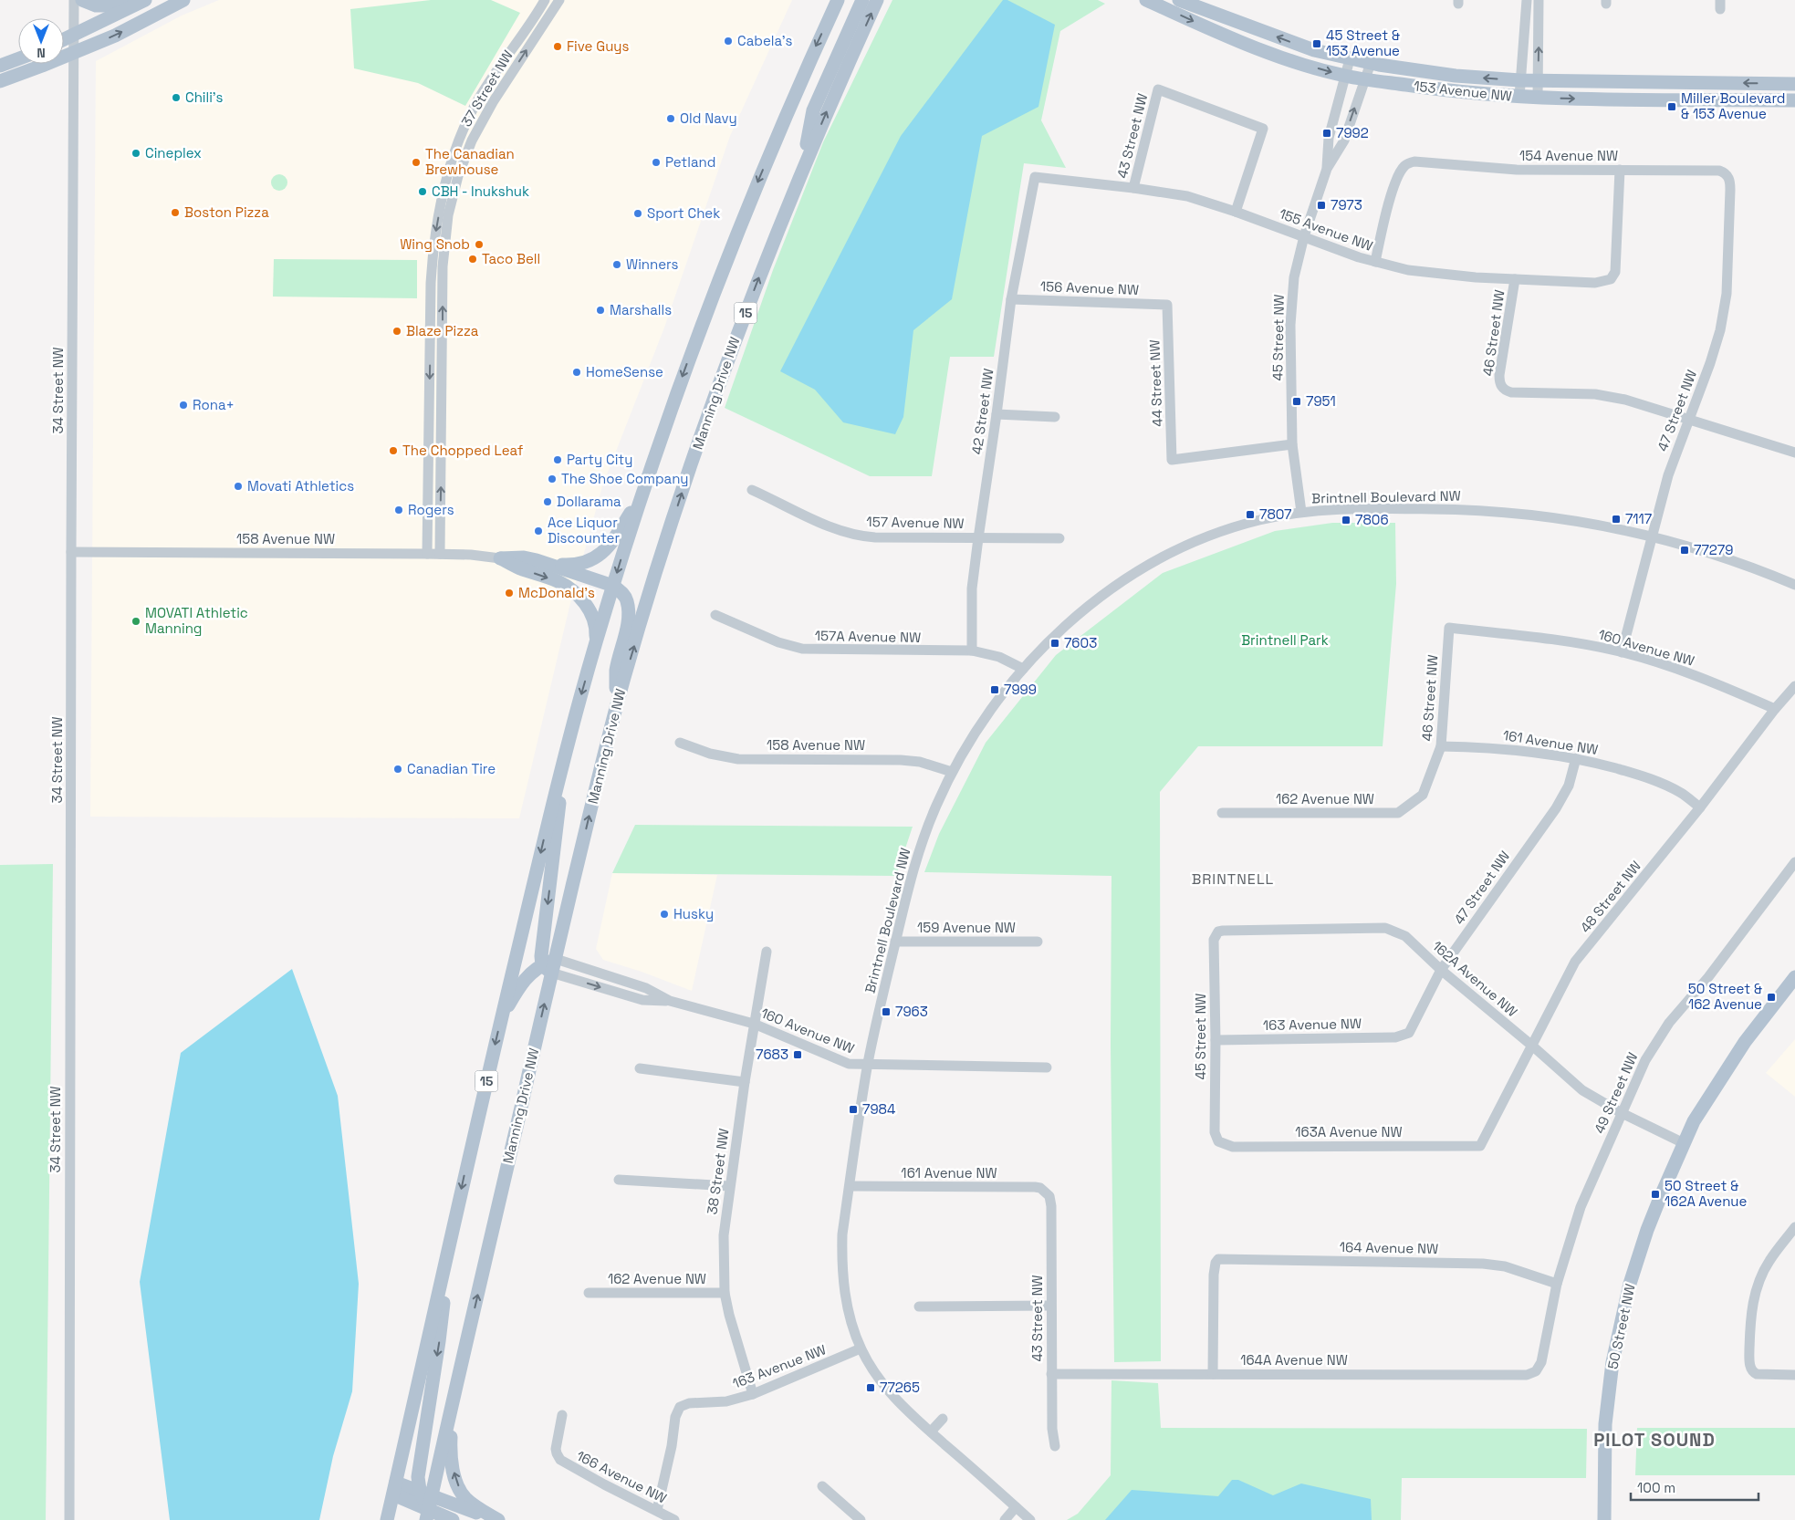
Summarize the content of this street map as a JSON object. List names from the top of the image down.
{
  "streets": {
    "main road": [
      "153 Avenue NW",
      "15",
      "Manning Drive NW",
      "50 Street NW"
    ],
    "street": [
      "37 Street NW",
      "43 Street NW",
      "154 Avenue NW",
      "155 Avenue NW",
      "156 Avenue NW",
      "46 Street NW",
      "45 Street NW",
      "44 Street NW",
      "34 Street NW",
      "47 Street NW",
      "42 Street NW",
      "Brintnell Boulevard NW",
      "157 Avenue NW",
      "158 Avenue NW",
      "157A Avenue NW",
      "160 Avenue NW",
      "161 Avenue NW",
      "162 Avenue NW",
      "48 Street NW",
      "159 Avenue NW",
      "162A Avenue NW",
      "163 Avenue NW",
      "49 Street NW",
      "163A Avenue NW",
      "38 Street NW",
      "164 Avenue NW",
      "164A Avenue NW",
      "166 Avenue NW"
    ]
  },
  "crossings": [
    ["37 Street NW", "158 Avenue NW"],
    ["153 Avenue NW", "45 Street NW"],
    ["43 Street NW", "155 Avenue NW"],
    ["43 Street NW", "161 Avenue NW"],
    ["43 Street NW", "164A Avenue NW"],
    ["154 Avenue NW", "155 Avenue NW"],
    ["154 Avenue NW", "47 Street NW"],
    ["155 Avenue NW", "46 Street NW"],
    ["155 Avenue NW", "45 Street NW"],
    ["155 Avenue NW", "42 Street NW"],
    ["156 Avenue NW", "44 Street NW"],
    ["156 Avenue NW", "42 Street NW"],
    ["15", "Manning Drive NW"],
    ["46 Street NW", "47 Street NW"],
    ["46 Street NW", "160 Avenue NW"],
    ["46 Street NW", "161 Avenue NW"],
    ["46 Street NW", "162 Avenue NW"],
    ["45 Street NW", "44 Street NW"],
    ["45 Street NW", "Brintnell Boulevard NW"],
    ["45 Street NW", "162A Avenue NW"],
    ["45 Street NW", "163 Avenue NW"],
    ["45 Street NW", "163A Avenue NW"],
    ["34 Street NW", "158 Avenue NW"],
    ["Manning Drive NW", "160 Avenue NW"],
    ["47 Street NW", "Brintnell Boulevard NW"],
    ["47 Street NW", "160 Avenue NW"],
    ["47 Street NW", "161 Avenue NW"],
    ["47 Street NW", "162A Avenue NW"],
    ["47 Street NW", "163 Avenue NW"],
    ["42 Street NW", "157 Avenue NW"],
    ["42 Street NW", "157A Avenue NW"],
    ["Brintnell Boulevard NW", "158 Avenue NW"],
    ["Brintnell Boulevard NW", "157A Avenue NW"],
    ["Brintnell Boulevard NW", "160 Avenue NW"],
    ["Brintnell Boulevard NW", "161 Avenue NW"],
    ["Brintnell Boulevard NW", "159 Avenue NW"],
    ["Brintnell Boulevard NW", "163 Avenue NW"],
    ["160 Avenue NW", "48 Street NW"],
    ["160 Avenue NW", "38 Street NW"],
    ["161 Avenue NW", "48 Street NW"],
    ["162 Avenue NW", "38 Street NW"],
    ["48 Street NW", "162A Avenue NW"],
    ["48 Street NW", "163A Avenue NW"],
    ["162A Avenue NW", "49 Street NW"],
    ["162A Avenue NW", "50 Street NW"],
    ["163 Avenue NW", "38 Street NW"],
    ["163 Avenue NW", "166 Avenue NW"],
    ["49 Street NW", "164 Avenue NW"],
    ["49 Street NW", "164A Avenue NW"],
    ["164 Avenue NW", "164A Avenue NW"]
  ],
  "districts": ["BRINTNELL", "PILOT SOUND"],
  "parks": ["Brintnell Park"],
  "places": {
    "other": [
      "Cabela's",
      "Five Guys",
      "Chili's",
      "Old Navy",
      "Cineplex",
      "The Canadian Brewhouse",
      "Petland",
      "CBH - Inukshuk",
      "Boston Pizza",
      "Sport Chek",
      "Wing Snob",
      "Taco Bell",
      "Winners",
      "Marshalls",
      "Blaze Pizza",
      "HomeSense",
      "Rona+",
      "The Chopped Leaf",
      "Party City",
      "The Shoe Company",
      "Movati Athletics",
      "Dollarama",
      "Rogers",
      "Ace Liquor Discounter",
      "McDonald's",
      "MOVATI Athletic Manning",
      "Canadian Tire",
      "Husky"
    ],
    "transit": [
      "45 Street & 153 Avenue",
      "Miller Boulevard & 153 Avenue",
      "7992",
      "7973",
      "7951",
      "7807",
      "7117",
      "7806",
      "77279",
      "7603",
      "7999",
      "50 Street & 162 Avenue",
      "7963",
      "7683",
      "7984",
      "50 Street & 162A Avenue",
      "77265"
    ]
  },
  "scale_bar": "100 m",
  "north": "bottom"
}
